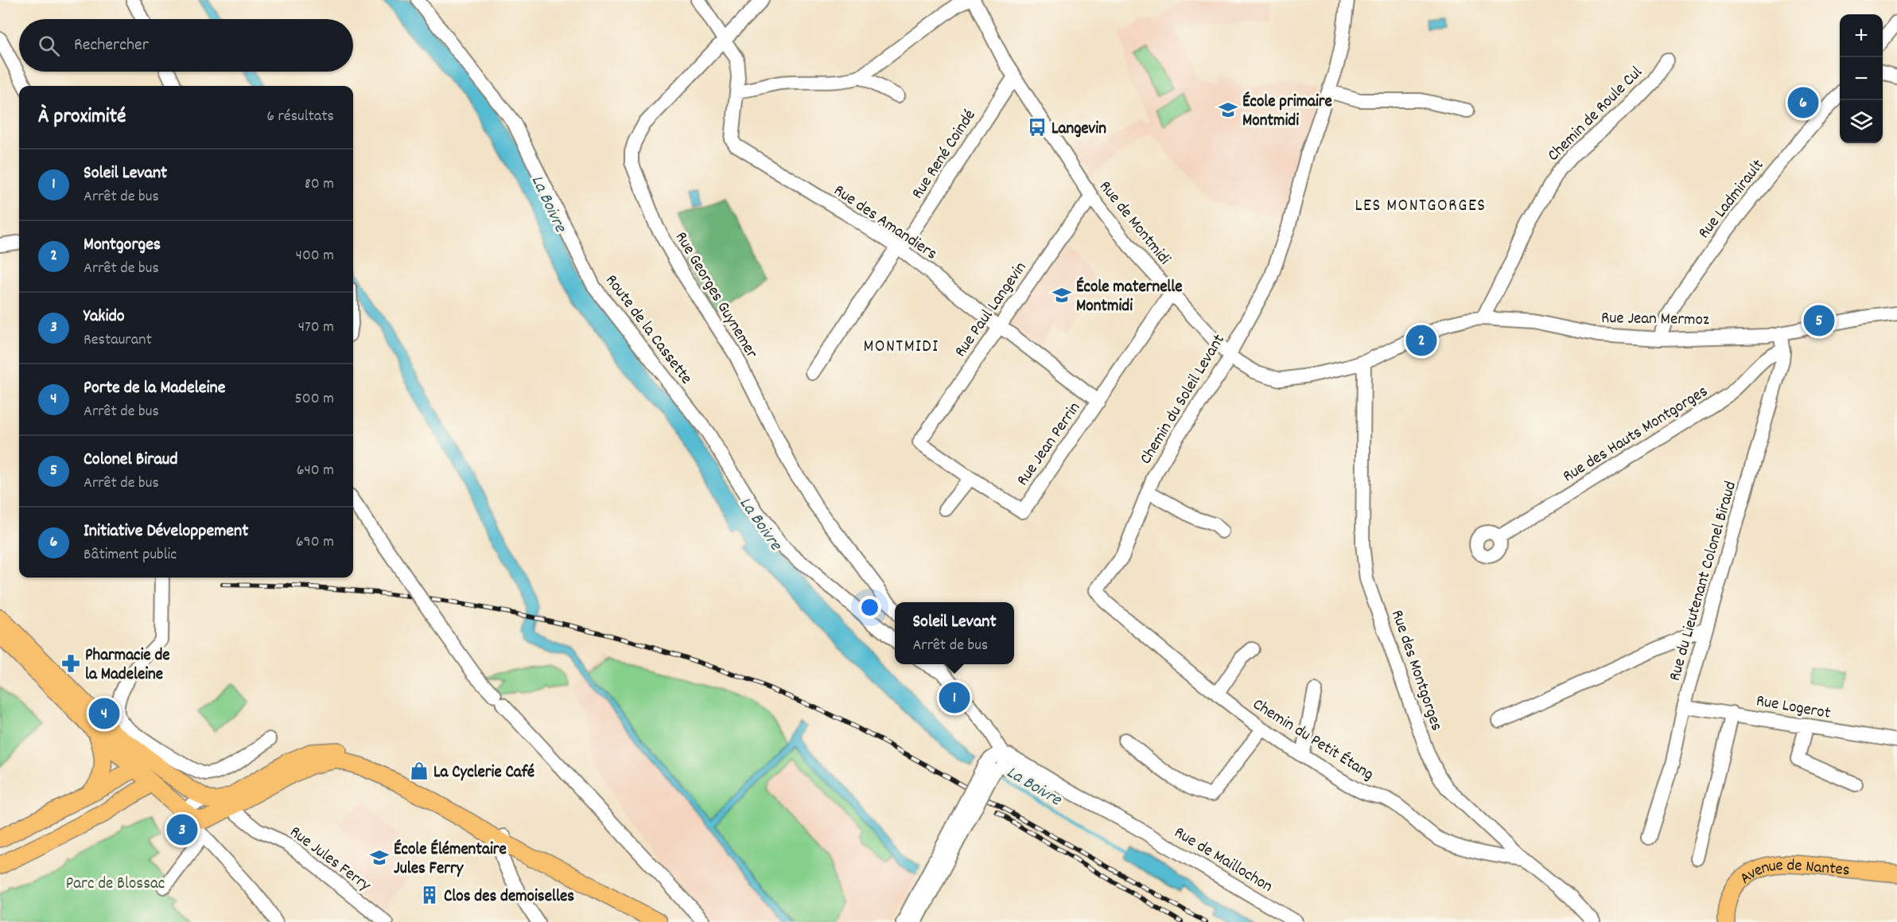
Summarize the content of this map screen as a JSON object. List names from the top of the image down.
{
  "streets": {
    "main road": ["Avenue de Nantes"],
    "street": [
      "Chemin de Roule Cul",
      "Rue René Coindé",
      "Rue Ladmirault",
      "Rue des Amandiers",
      "Rue de Montmidi",
      "Rue Georges Guynemer",
      "Rue Paul Langevin",
      "Rue Jean Mermoz",
      "Route de la Cassette",
      "Chemin du Soleil Levant",
      "Rue des Hauts Montgorges",
      "Rue Jean Perrin",
      "Rue du Lieutenant Colonel Biraud",
      "Rue des Montgorges",
      "Rue Logerot",
      "Chemin du Petit Étang",
      "Rue Jules Ferry",
      "Rue de Maillochon"
    ]
  },
  "crossings": [
    ["Chemin de Roule Cul", "Rue Jean Mermoz"],
    ["Rue René Coindé", "Rue des Amandiers"],
    ["Rue René Coindé", "Rue de Montmidi"],
    ["Rue Ladmirault", "Rue Jean Mermoz"],
    ["Rue des Amandiers", "Rue Georges Guynemer"],
    ["Rue des Amandiers", "Rue Paul Langevin"],
    ["Rue des Amandiers", "Rue Jean Perrin"],
    ["Rue de Montmidi", "Rue Paul Langevin"],
    ["Rue de Montmidi", "Rue Jean Mermoz"],
    ["Rue de Montmidi", "Chemin du Soleil Levant"],
    ["Rue de Montmidi", "Rue Jean Perrin"],
    ["Rue de Montmidi", "Rue des Montgorges"],
    ["Rue Paul Langevin", "Rue Jean Perrin"],
    ["Rue Jean Mermoz", "Rue du Lieutenant Colonel Biraud"],
    ["Rue Jean Mermoz", "Rue des Montgorges"],
    ["Chemin du Soleil Levant", "Chemin du Petit Étang"],
    ["Rue des Hauts Montgorges", "Rue du Lieutenant Colonel Biraud"],
    ["Rue du Lieutenant Colonel Biraud", "Rue Logerot"],
    ["Rue des Montgorges", "Chemin du Petit Étang"]
  ],
  "districts": ["LES MONTGORGES", "MONTMIDI"],
  "water": ["La Boivre"],
  "parks": ["Parc de Blossac"],
  "places": {
    "school or university": ["École primaire Montmidi", "École maternelle Montmidi", "École Élémentaire Jules Ferry"],
    "bus stop": ["Langevin"],
    "pharmacy": ["Pharmacie de la Madeleine"],
    "shop": ["La Cyclerie Café"],
    "building": ["Clos des demoiselles"]
  },
  "page": {
    "map_buttons": ["+", "−"],
    "search": "Rechercher",
    "pins": [
      "6",
      "5",
      "2",
      "1",
      "4",
      "3"
    ],
    "heading": ["À proximité", "6 résultats"],
    "list": [
      {
        "mark": "1",
        "name": "Soleil Levant",
        "note": "Arrêt de bus",
        "value": "80 m"
      },
      {
        "mark": "2",
        "name": "Montgorges",
        "note": "Arrêt de bus",
        "value": "400 m"
      },
      {
        "mark": "3",
        "name": "Yakido",
        "note": "Restaurant",
        "value": "470 m"
      },
      {
        "mark": "4",
        "name": "Porte de la Madeleine",
        "note": "Arrêt de bus",
        "value": "500 m"
      },
      {
        "mark": "5",
        "name": "Colonel Biraud",
        "note": "Arrêt de bus",
        "value": "640 m"
      },
      {
        "mark": "6",
        "name": "Initiative Développement",
        "note": "Bâtiment public",
        "value": "690 m"
      }
    ],
    "popup": ["Soleil Levant", "Arrêt de bus"]
  }
}
